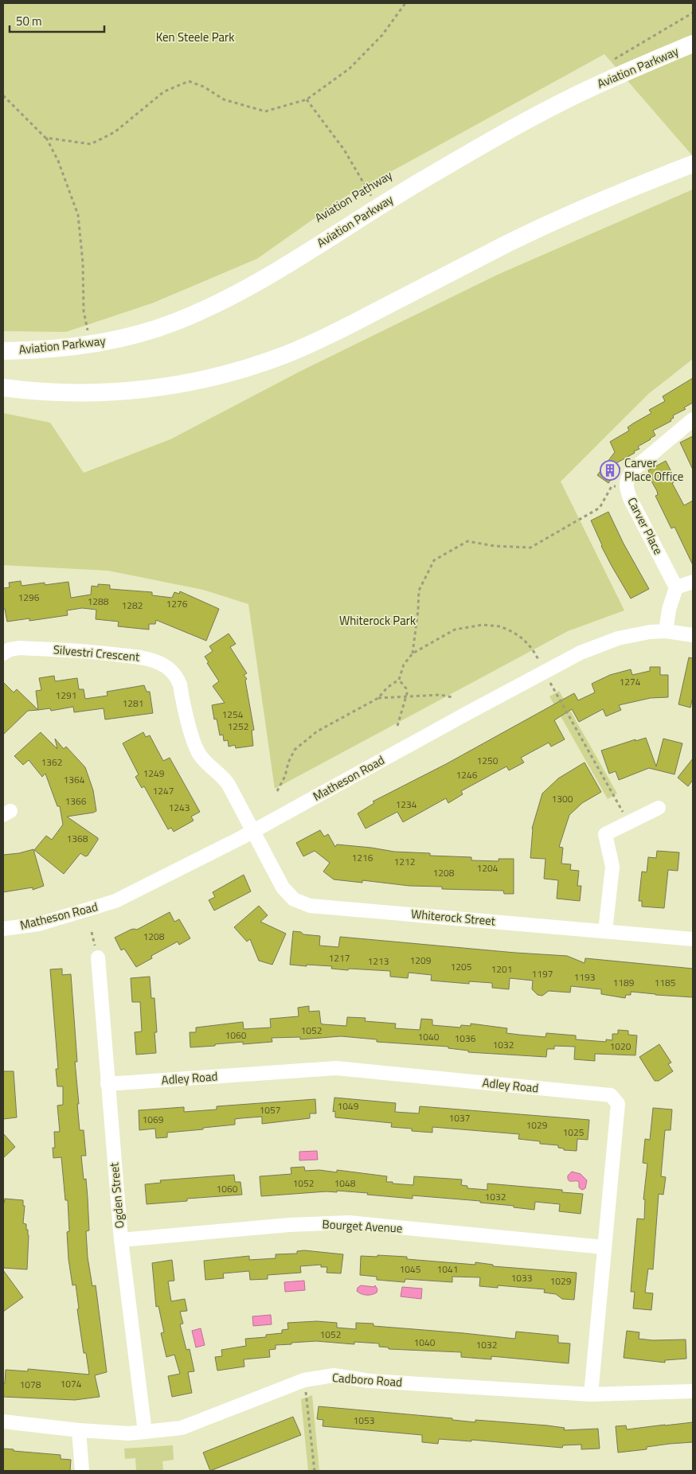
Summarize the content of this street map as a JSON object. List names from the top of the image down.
{
  "streets": {
    "main road": ["Aviation Parkway"],
    "street": [
      "Carver Place",
      "Silvestri Crescent",
      "Matheson Road",
      "Whiterock Street",
      "Adley Road",
      "Ogden Street",
      "Bourget Avenue",
      "Cadboro Road"
    ],
    "path": ["Aviation Pathway"]
  },
  "crossings": [
    ["Silvestri Crescent", "Matheson Road"],
    ["Silvestri Crescent", "Whiterock Street"],
    ["Matheson Road", "Whiterock Street"],
    ["Adley Road", "Ogden Street"],
    ["Adley Road", "Bourget Avenue"],
    ["Adley Road", "Cadboro Road"],
    ["Ogden Street", "Bourget Avenue"],
    ["Ogden Street", "Cadboro Road"]
  ],
  "parks": ["Ken Steele Park", "Whiterock Park"],
  "places": {
    "building": ["Carver Place Office"]
  },
  "house_numbers": [
    "1296",
    "1288",
    "1276",
    "1282",
    "1274",
    "1291",
    "1281",
    "1254",
    "1252",
    "1250",
    "1362",
    "1249",
    "1246",
    "1364",
    "1247",
    "1300",
    "1366",
    "1234",
    "1243",
    "1368",
    "1216",
    "1212",
    "1204",
    "1208",
    "1208",
    "1217",
    "1209",
    "1213",
    "1205",
    "1201",
    "1197",
    "1193",
    "1189",
    "1185",
    "1052",
    "1060",
    "1040",
    "1036",
    "1032",
    "1020",
    "1049",
    "1057",
    "1037",
    "1069",
    "1029",
    "1025",
    "1052",
    "1048",
    "1060",
    "1032",
    "1045",
    "1041",
    "1033",
    "1029",
    "1052",
    "1040",
    "1032",
    "1074",
    "1078",
    "1053"
  ],
  "scale_bar": "50 m"
}
